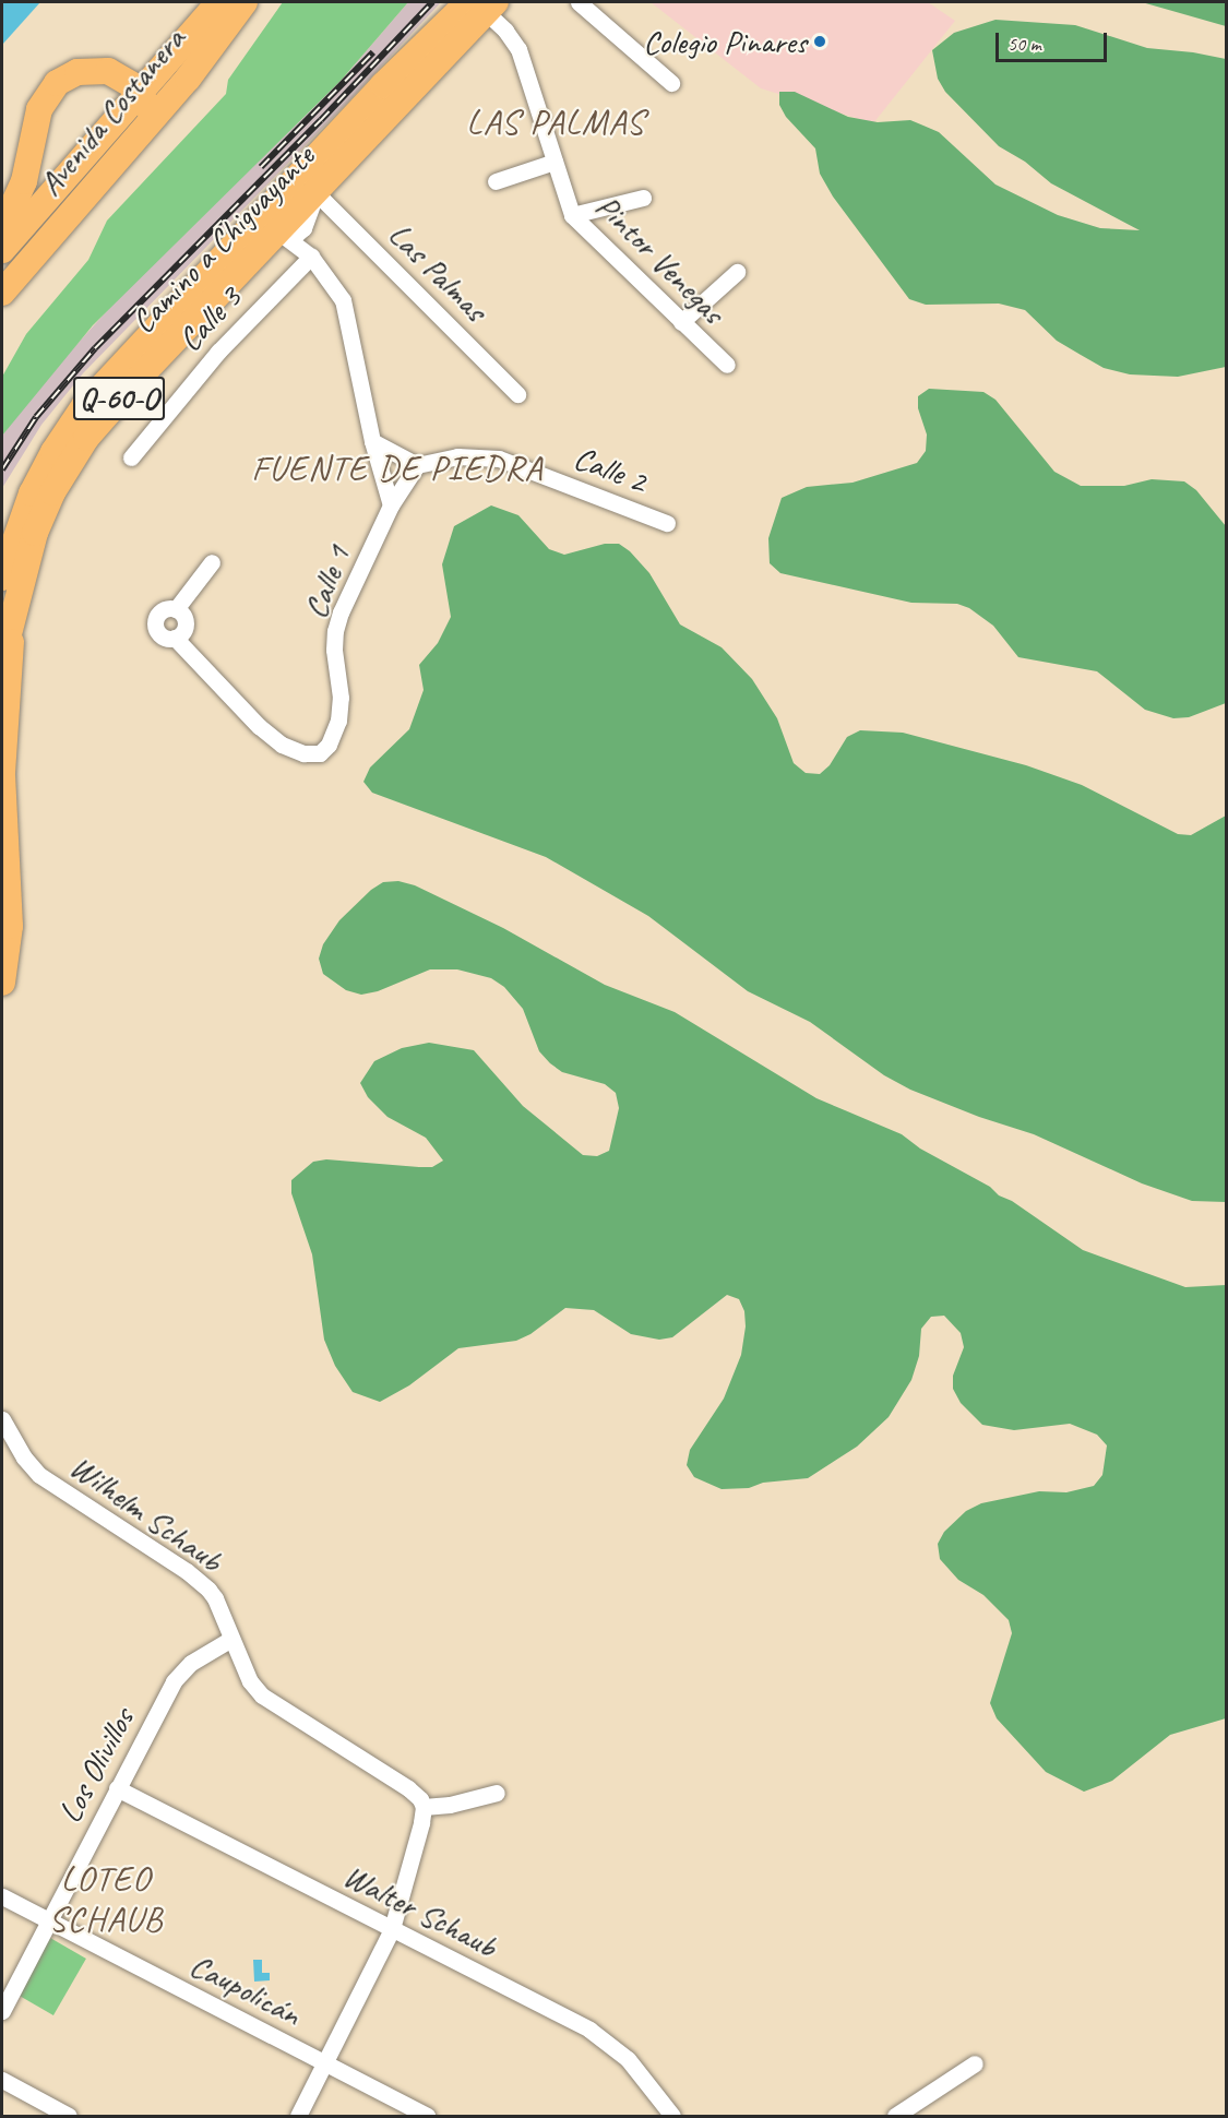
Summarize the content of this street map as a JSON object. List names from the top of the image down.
{
  "streets": {
    "main road": ["Avenida Costanera", "Camino a Chiguayante", "Q-60-O"],
    "street": [
      "Pintor Venegas",
      "Las Palmas",
      "Calle 3",
      "Calle 2",
      "Calle 1",
      "Wilhelm Schaub",
      "Los Olivillos",
      "Walter Schaub",
      "Caupolicán"
    ]
  },
  "crossings": [
    ["Camino a Chiguayante", "Pintor Venegas"],
    ["Camino a Chiguayante", "Las Palmas"],
    ["Wilhelm Schaub", "Los Olivillos"],
    ["Los Olivillos", "Walter Schaub"],
    ["Los Olivillos", "Caupolicán"]
  ],
  "districts": ["LAS PALMAS", "FUENTE DE PIEDRA", "LOTEO SCHAUB"],
  "places": ["Colegio Pinares"],
  "scale_bar": "50 m"
}
